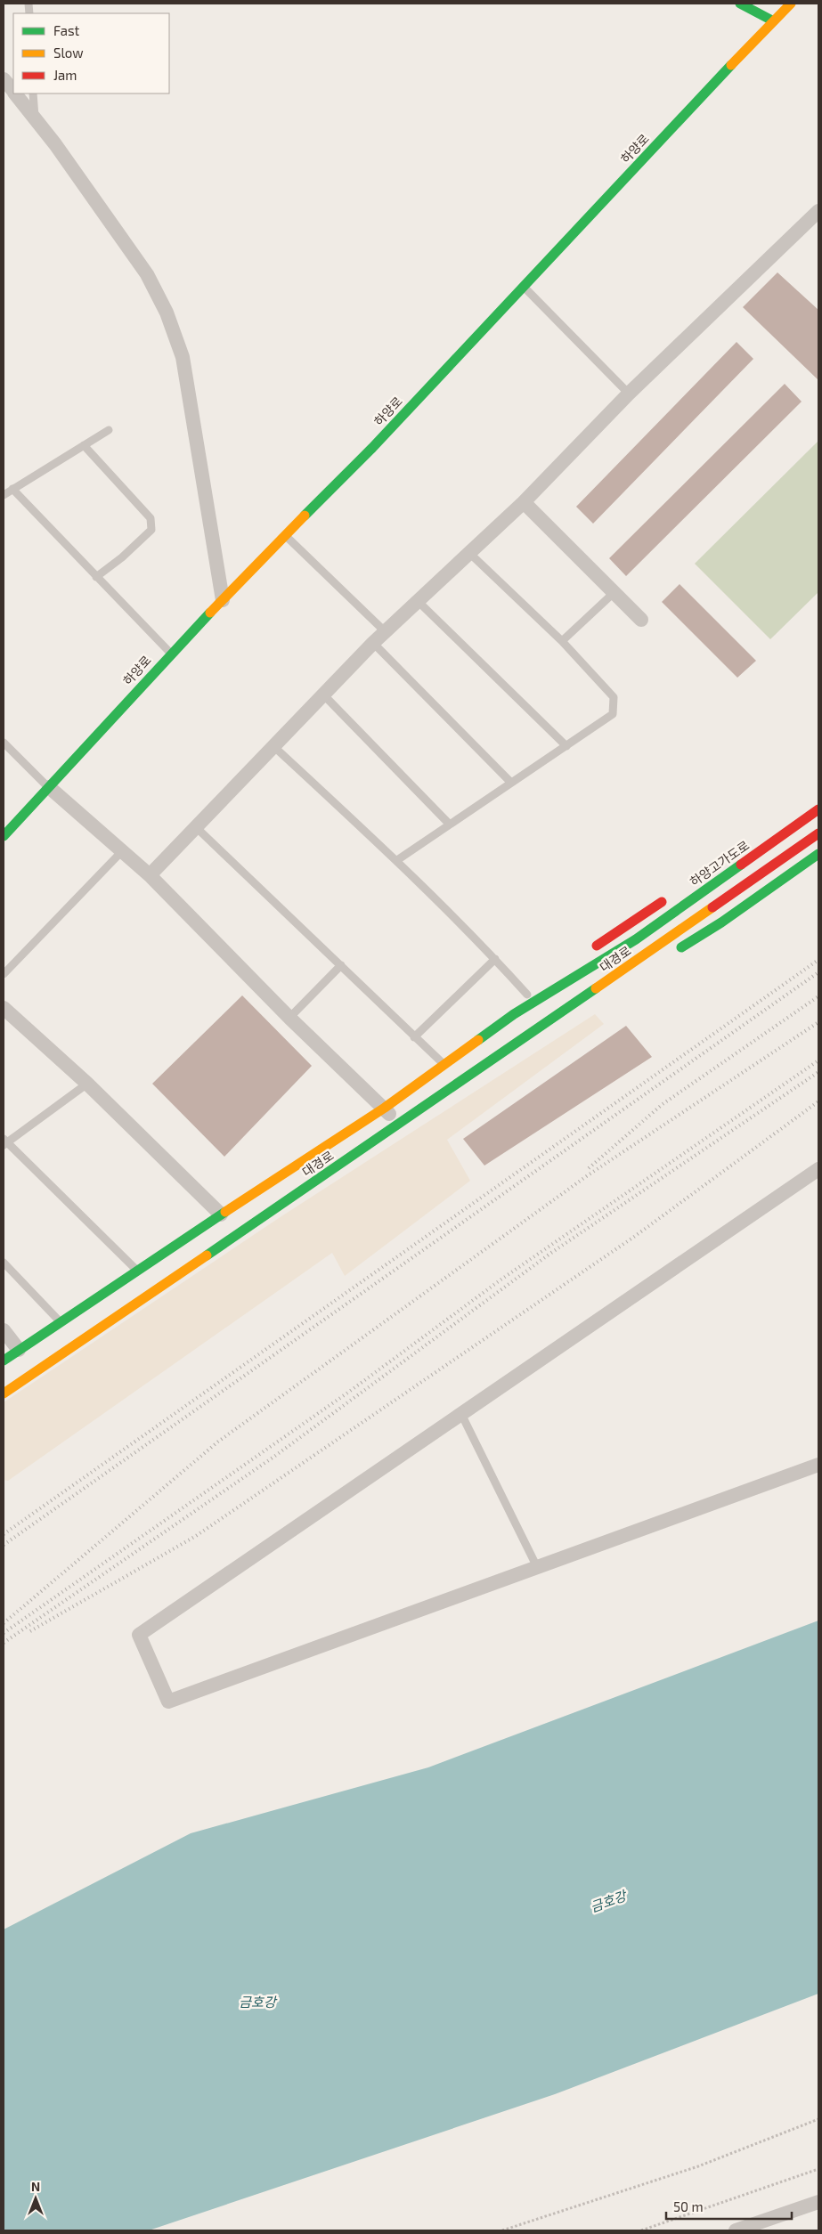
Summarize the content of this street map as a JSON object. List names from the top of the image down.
{
  "streets": {
    "main road": ["하양로", "하양고가도로", "대경로"]
  },
  "crossings": [
    ["하양고가도로", "대경로"]
  ],
  "water": ["금호강"],
  "legend": ["Fast", "Slow", "Jam"],
  "scale_bar": "50 m",
  "north": "top"
}
